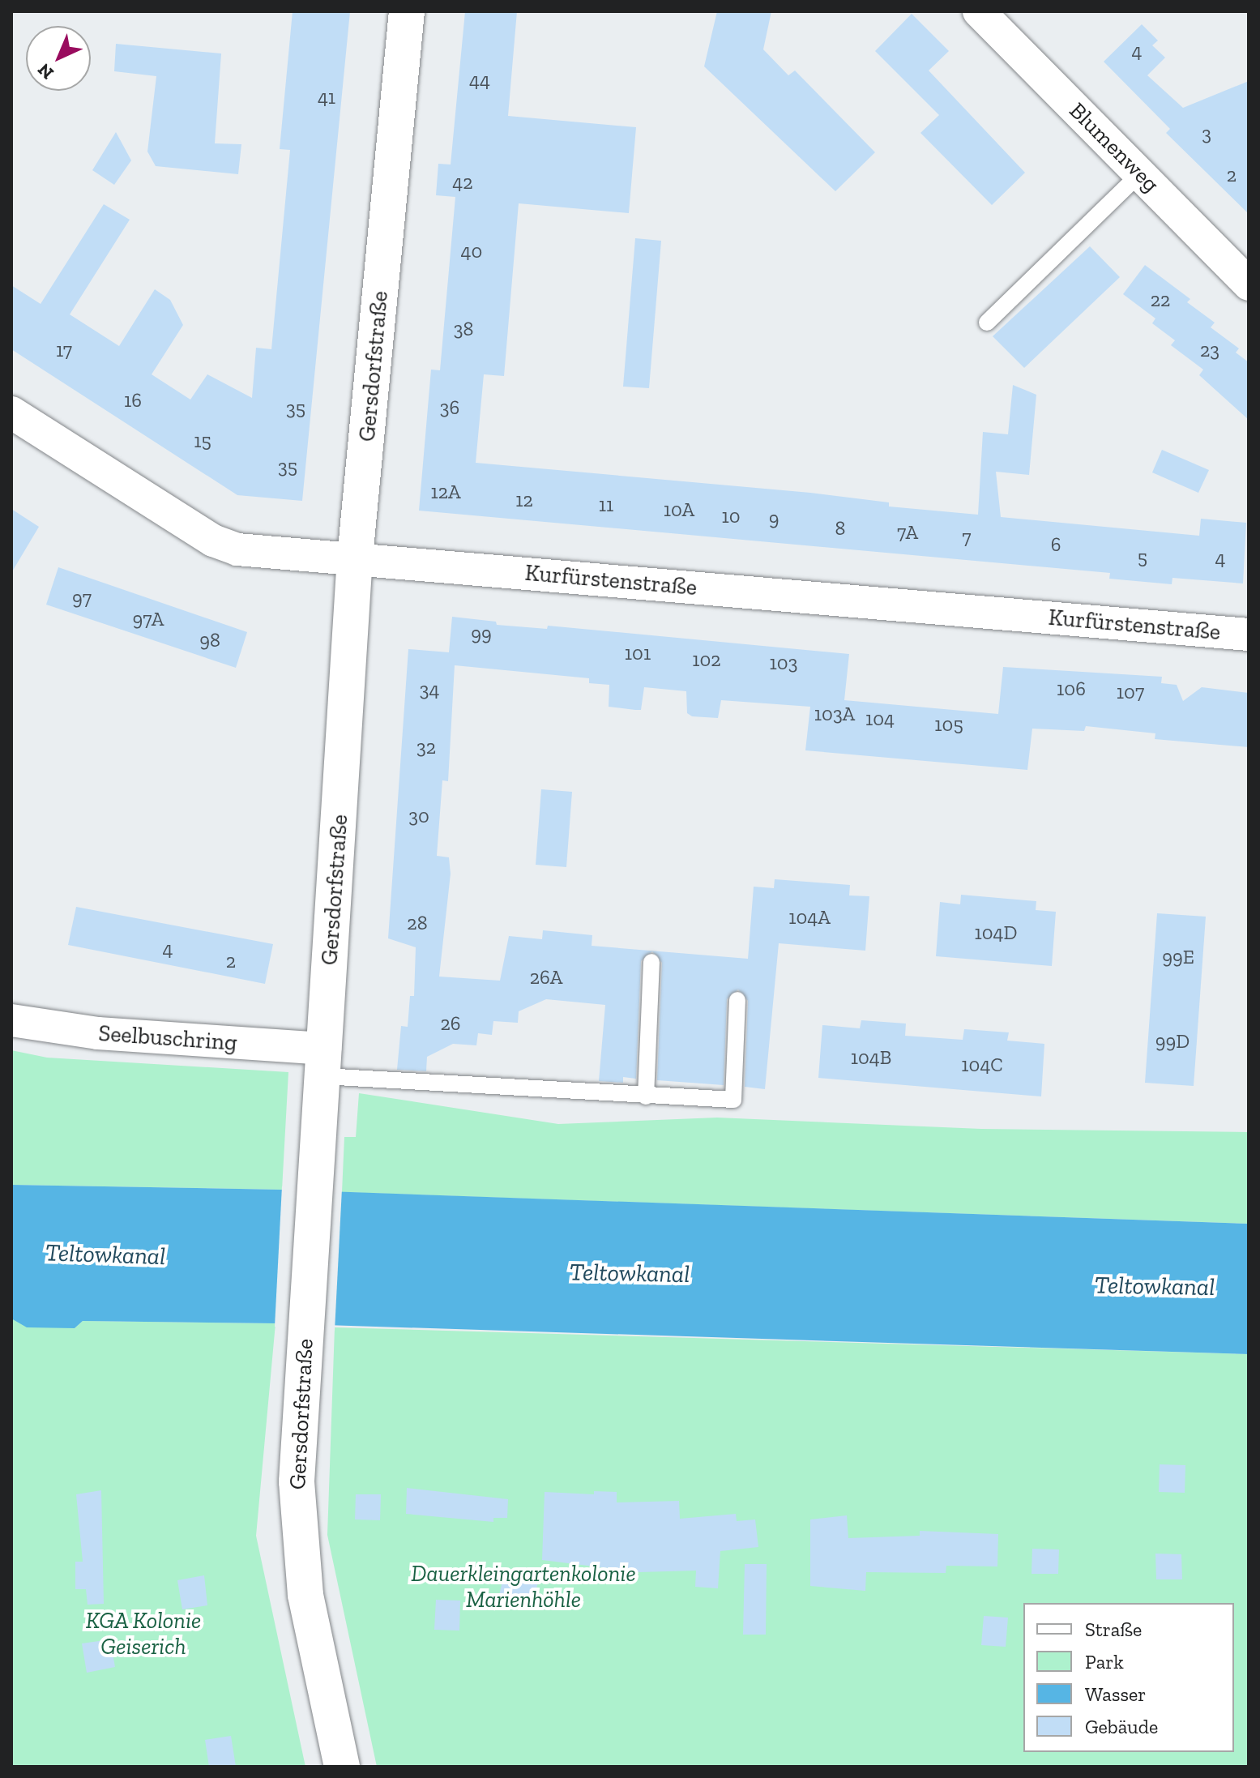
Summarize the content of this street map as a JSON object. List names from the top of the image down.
{
  "streets": {
    "street": [
      "Blumenweg",
      "Gersdorfstraße",
      "Kurfürstenstraße",
      "Seelbuschring"
    ]
  },
  "crossings": [
    ["Gersdorfstraße", "Kurfürstenstraße"],
    ["Gersdorfstraße", "Seelbuschring"]
  ],
  "water": ["Teltowkanal"],
  "parks": ["Dauerkleingartenkolonie Marienhöhle", "KGA Kolonie Geiserich"],
  "house_numbers": [
    "4",
    "44",
    "41",
    "3",
    "2",
    "42",
    "40",
    "22",
    "38",
    "17",
    "23",
    "16",
    "36",
    "35",
    "15",
    "35",
    "12A",
    "12",
    "11",
    "10A",
    "10",
    "9",
    "8",
    "7A",
    "7",
    "6",
    "5",
    "4",
    "97",
    "97A",
    "99",
    "98",
    "101",
    "102",
    "103",
    "106",
    "34",
    "107",
    "103A",
    "104",
    "105",
    "32",
    "30",
    "104A",
    "28",
    "104D",
    "4",
    "99E",
    "2",
    "26A",
    "26",
    "99D",
    "104B",
    "104C"
  ],
  "legend": [
    "Straße",
    "Park",
    "Wasser",
    "Gebäude"
  ],
  "north": "bottom left"
}
